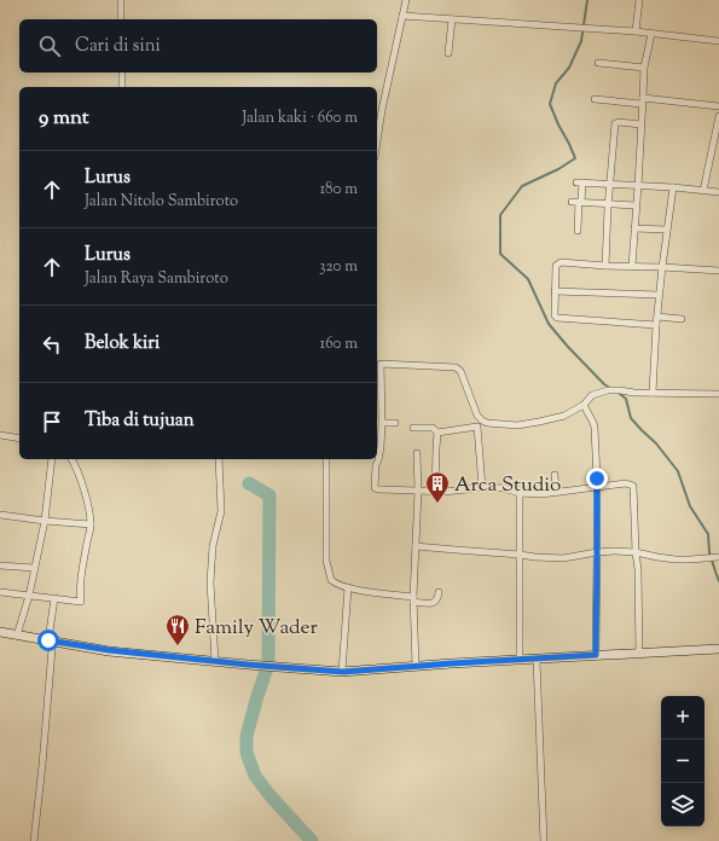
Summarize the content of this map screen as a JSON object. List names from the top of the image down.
{
  "places": {
    "building": ["Arca Studio"],
    "restaurant": ["Family Wader"]
  },
  "page": {
    "search": "Cari di sini",
    "heading": ["9 mnt", "Jalan kaki · 660 m"],
    "list": [
      ["Lurus", "Jalan Nitolo Sambiroto", "180 m"],
      ["Lurus", "Jalan Raya Sambiroto", "320 m"],
      ["Belok kiri", "160 m"],
      "Tiba di tujuan"
    ],
    "map_buttons": ["+", "−"]
  }
}
